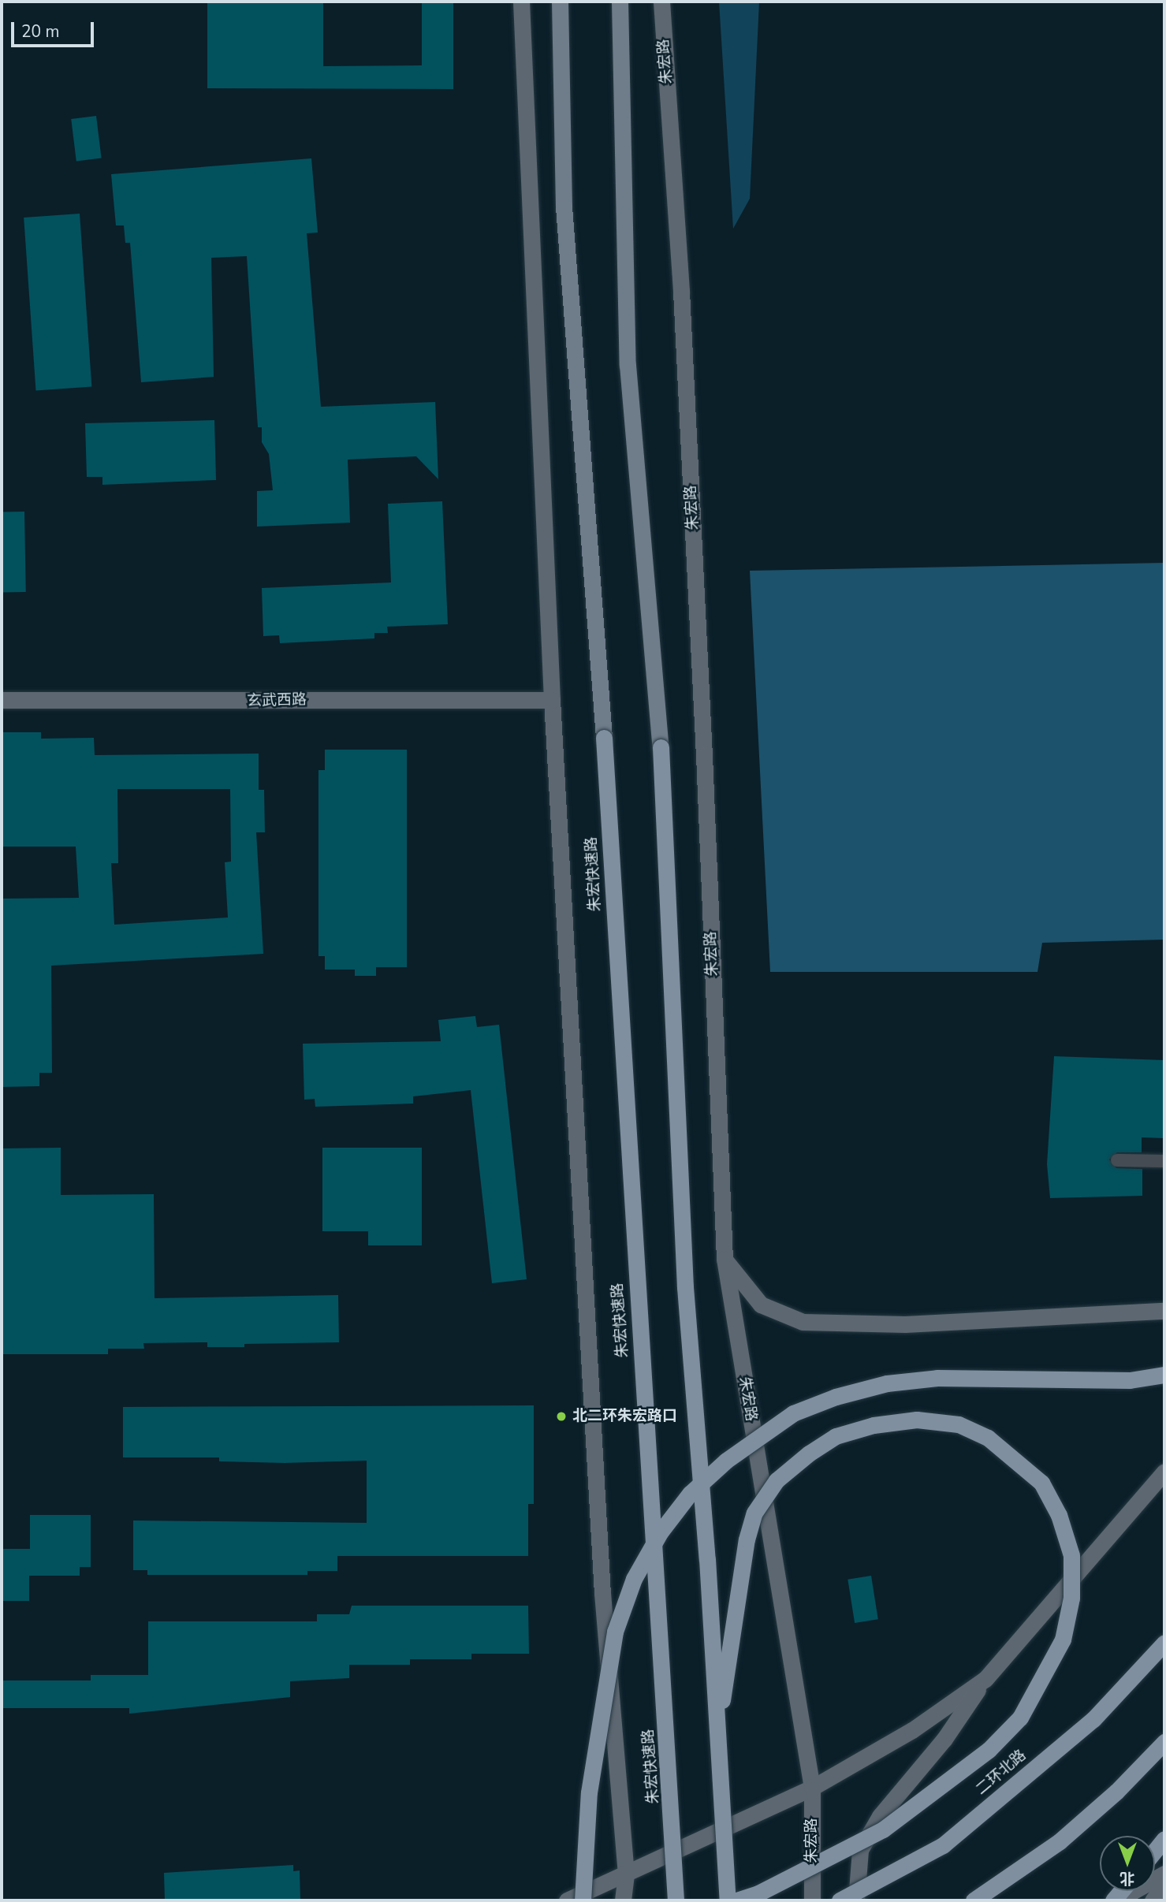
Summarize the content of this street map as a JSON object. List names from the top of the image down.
{
  "streets": {
    "highway": ["朱宏快速路", "二环北路"],
    "main road": ["朱宏路", "玄武西路"]
  },
  "places": ["北二环朱宏路口"],
  "scale_bar": "20 m",
  "north": "bottom"
}
